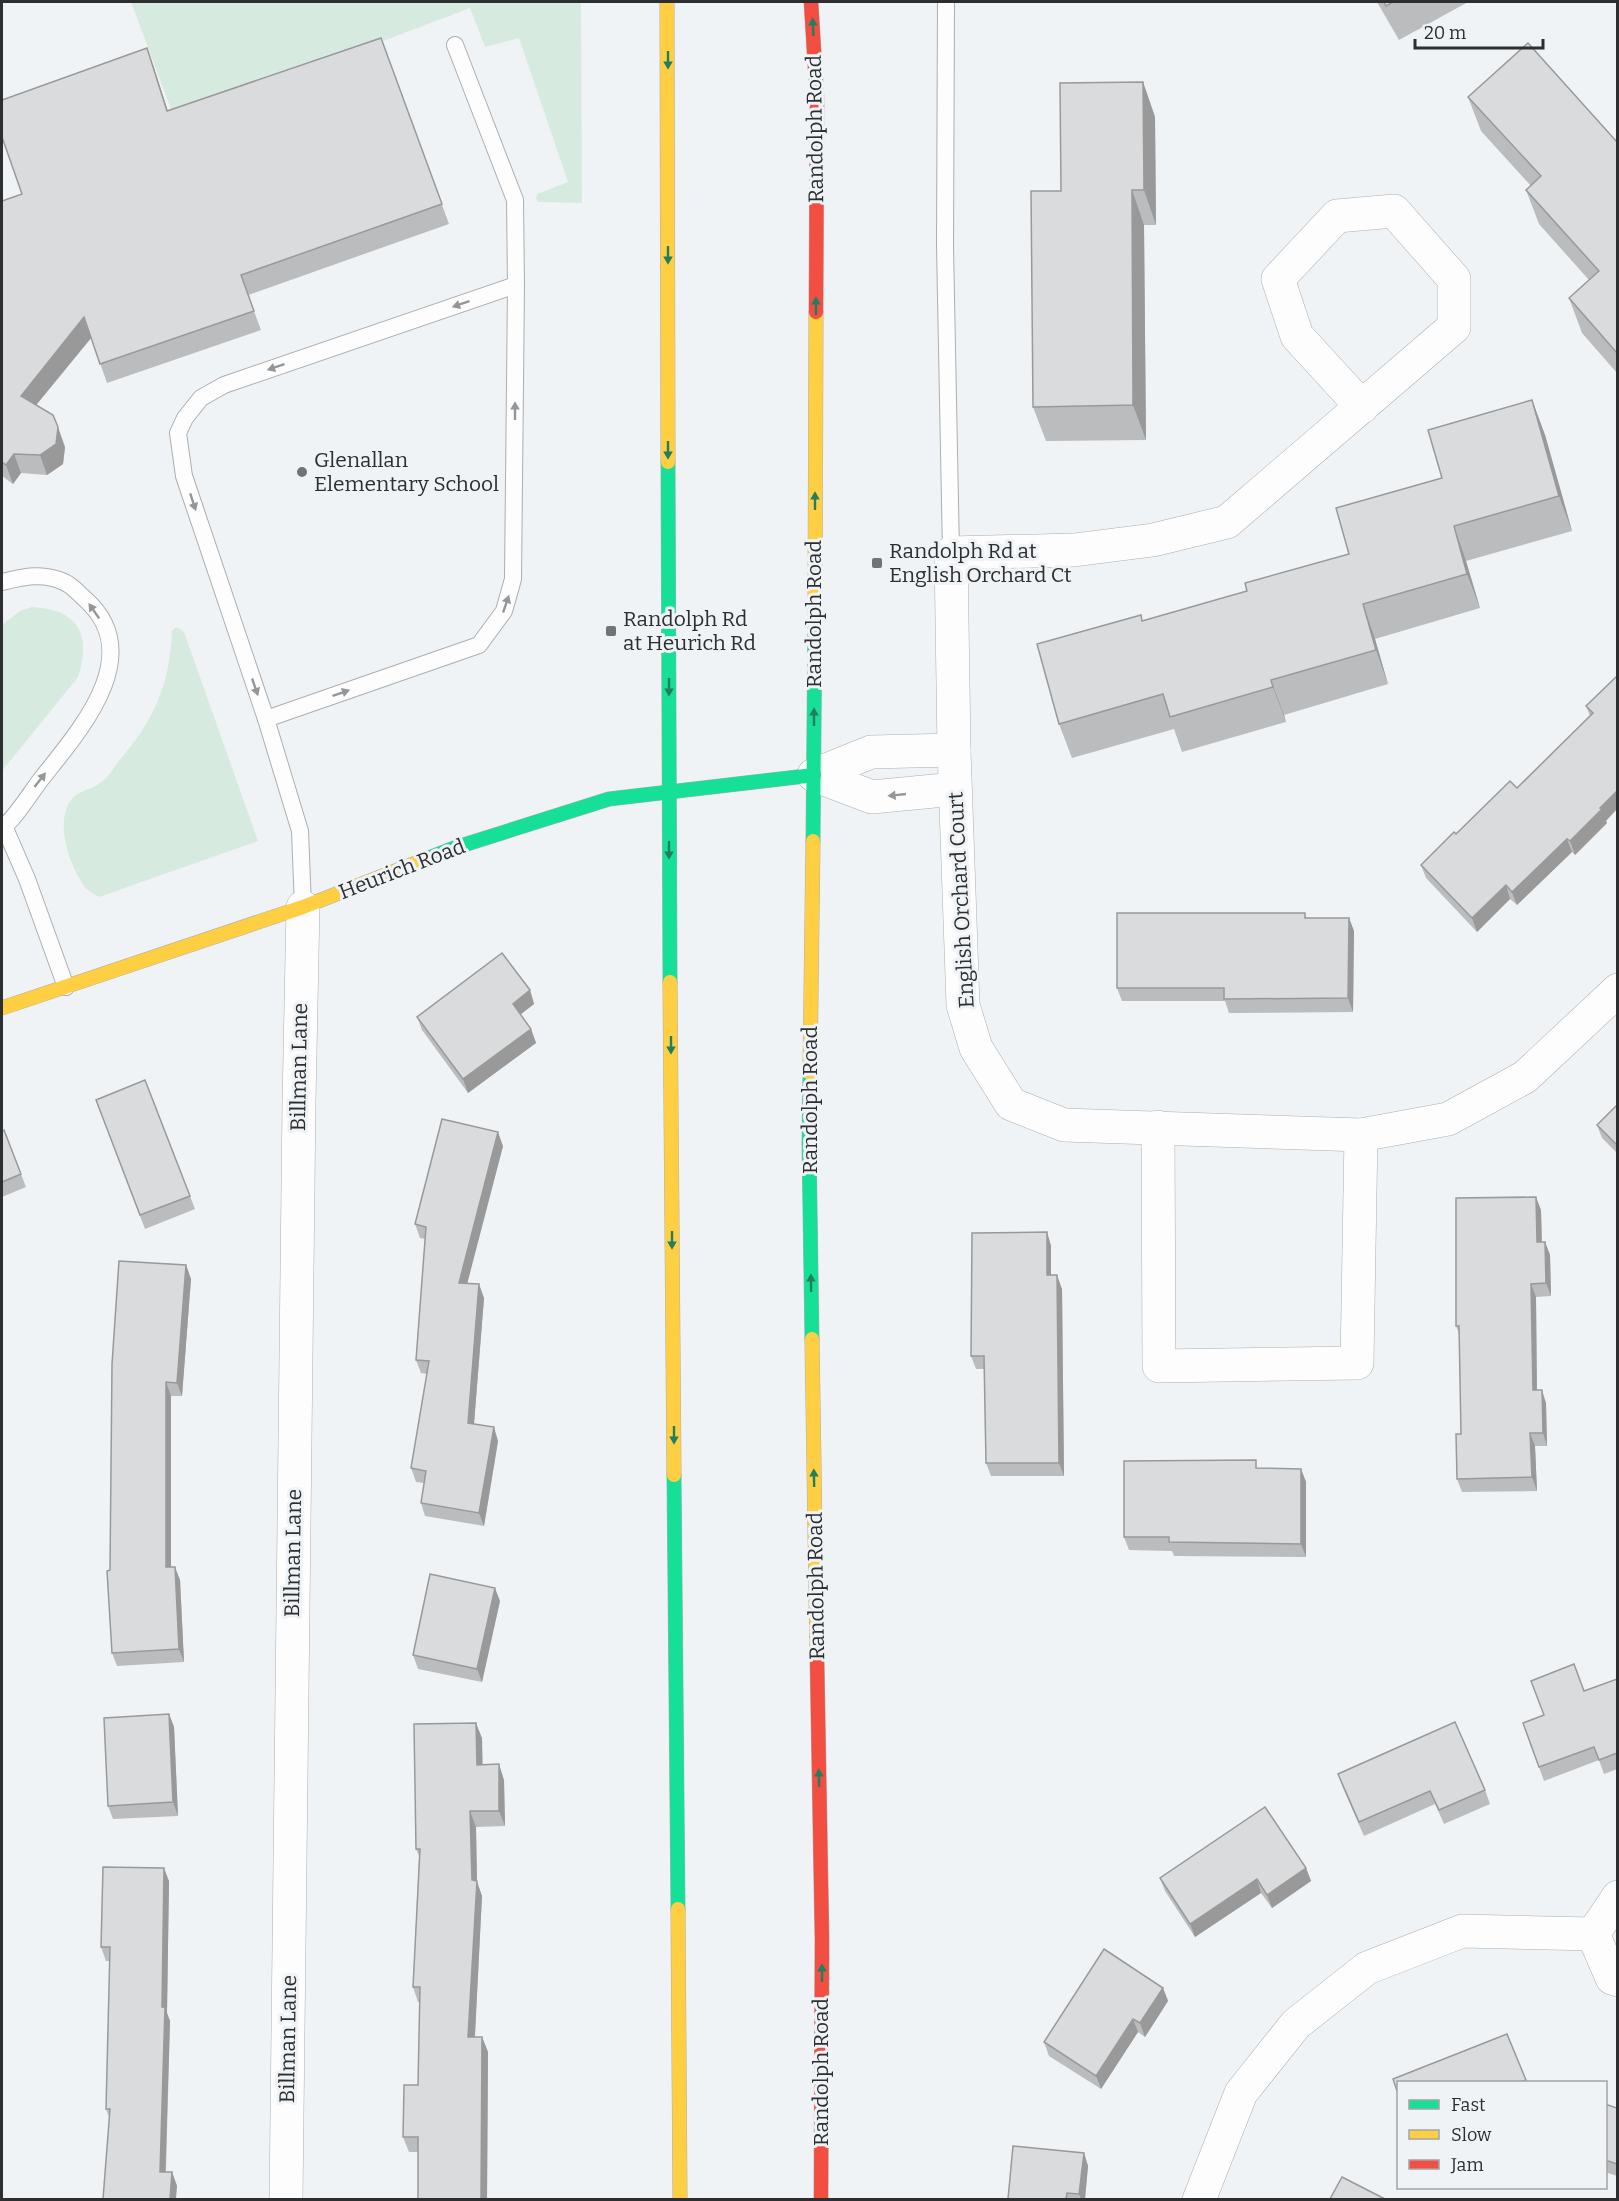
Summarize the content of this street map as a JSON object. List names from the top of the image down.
{
  "streets": {
    "main road": ["Randolph Road", "Heurich Road"],
    "street": ["English Orchard Court", "Billman Lane"]
  },
  "crossings": [
    ["Randolph Road", "Heurich Road"],
    ["Heurich Road", "Billman Lane"]
  ],
  "one_way": ["Randolph Road"],
  "places": {
    "other": ["Glenallan Elementary School"],
    "transit": ["Randolph Rd at English Orchard Ct", "Randolph Rd at Heurich Rd"]
  },
  "legend": ["Fast", "Slow", "Jam"],
  "scale_bar": "20 m"
}
